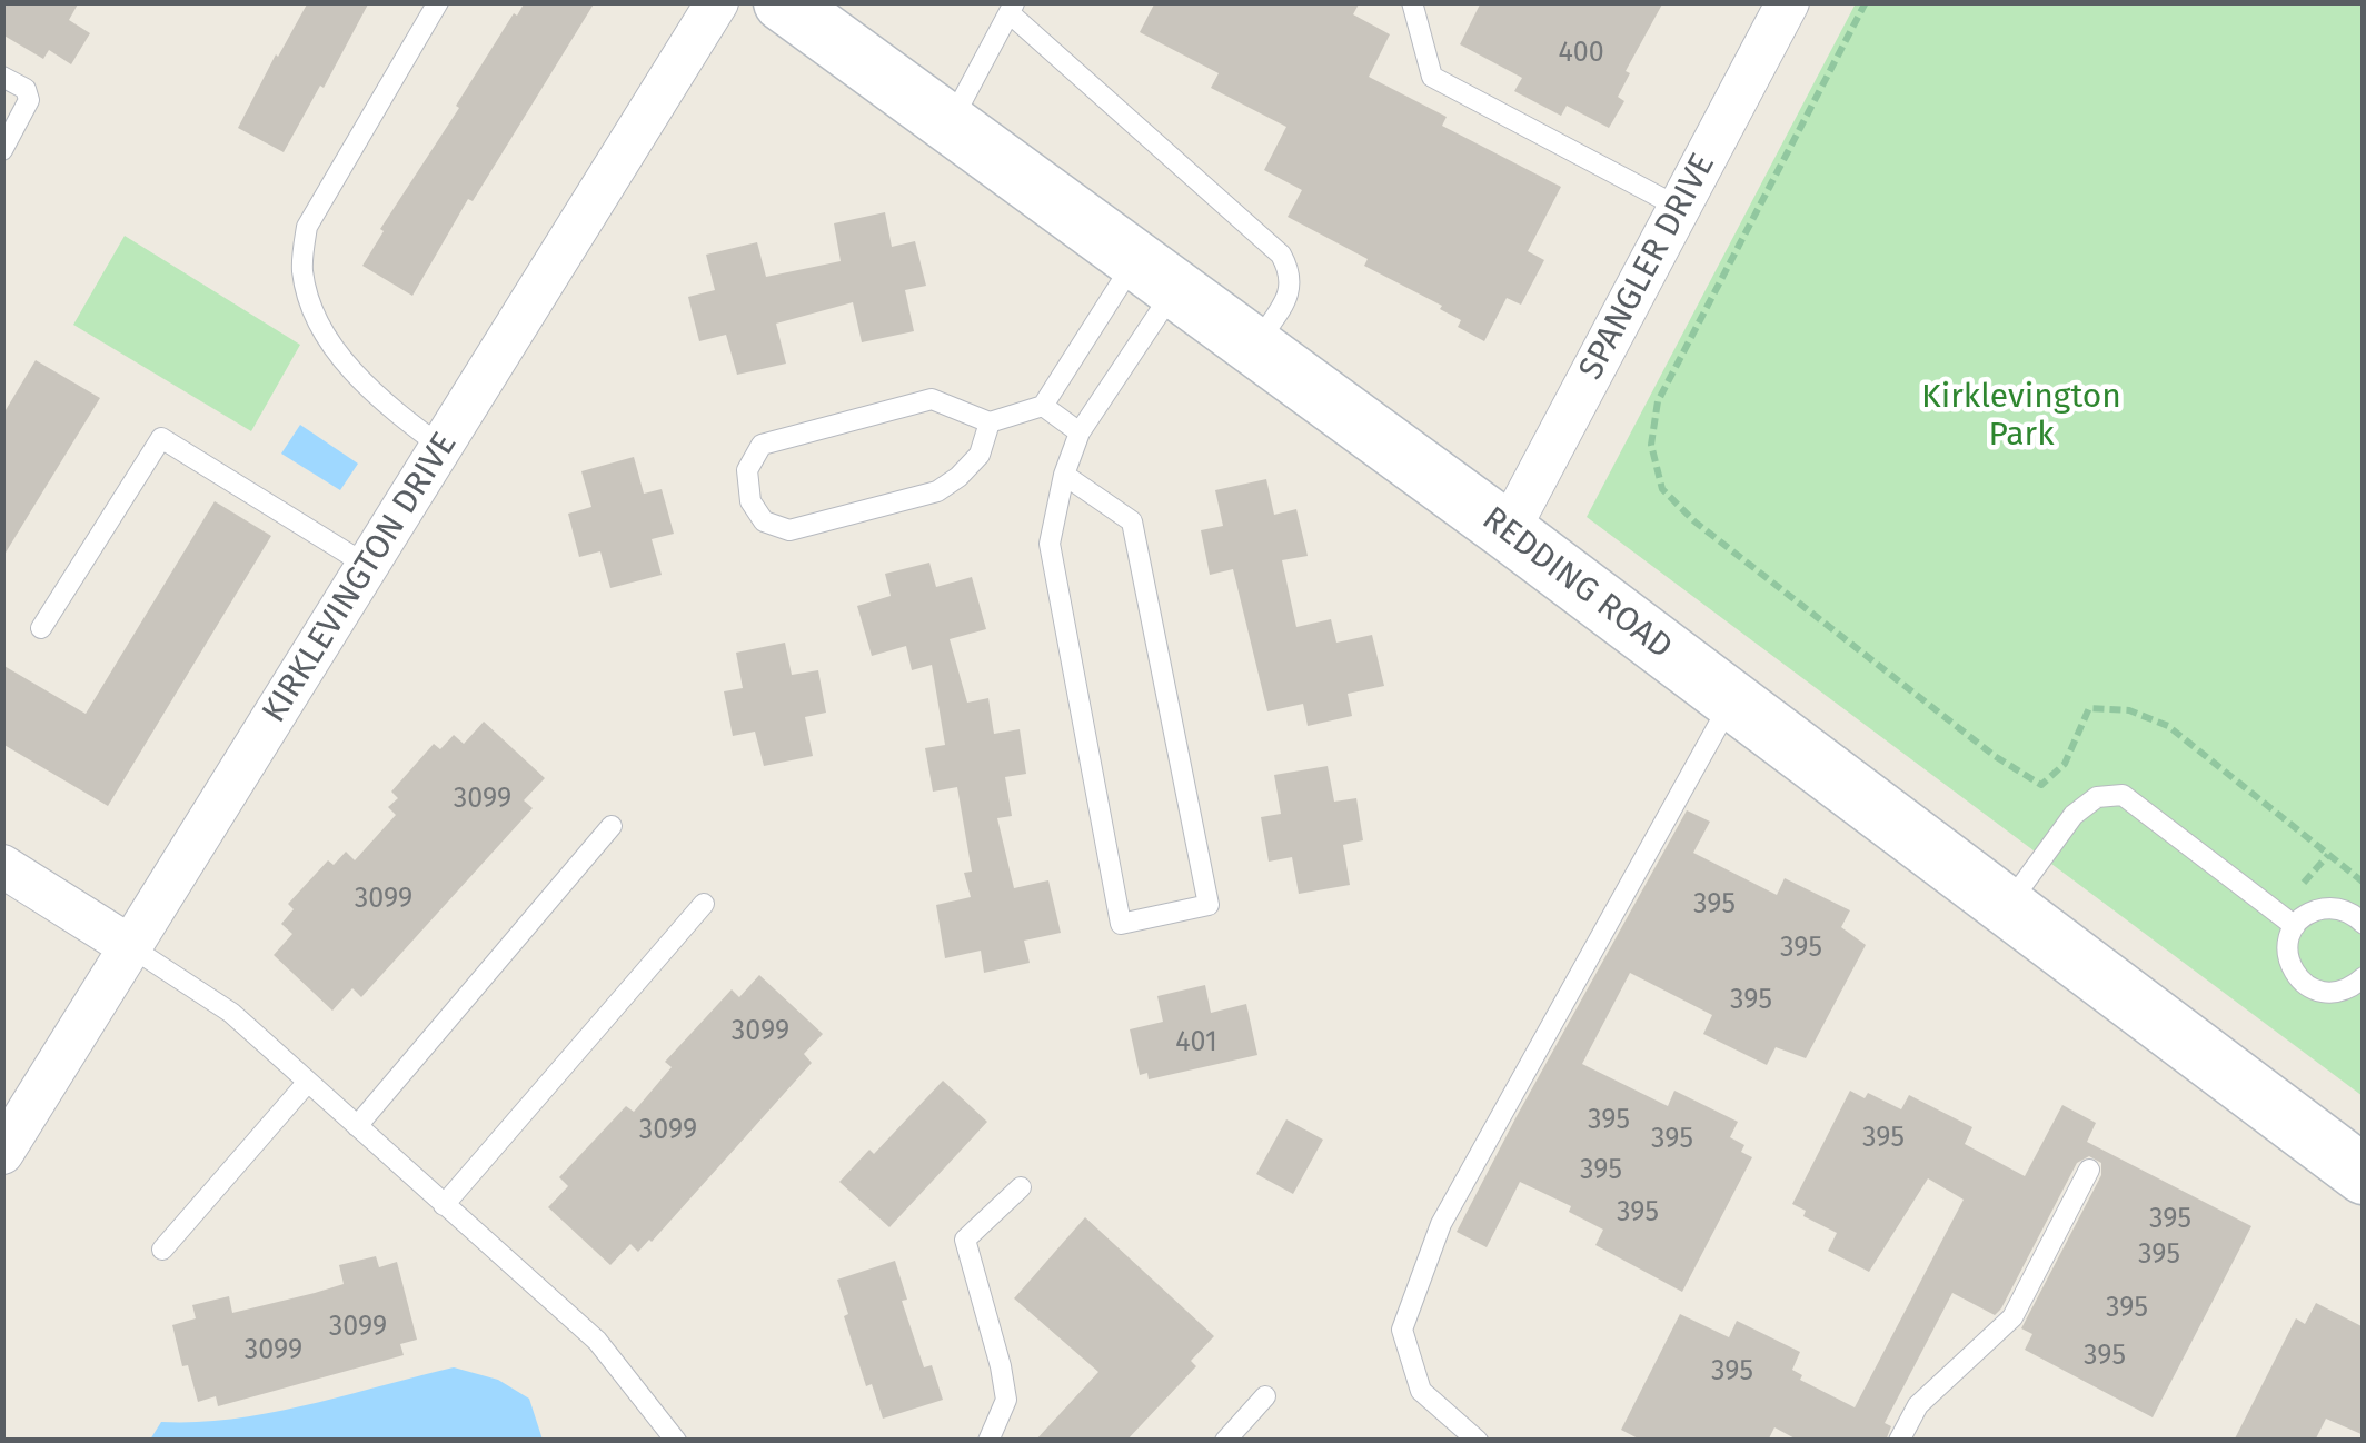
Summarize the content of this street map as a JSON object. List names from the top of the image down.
{
  "streets": {
    "street": ["SPANGLER DRIVE", "KIRKLEVINGTON DRIVE", "REDDING ROAD"]
  },
  "crossings": [
    ["SPANGLER DRIVE", "REDDING ROAD"]
  ],
  "parks": ["Kirklevington Park"],
  "house_numbers": [
    "400",
    "3099",
    "3099",
    "395",
    "395",
    "395",
    "3099",
    "401",
    "395",
    "3099",
    "395",
    "395",
    "395",
    "395",
    "395",
    "395",
    "395",
    "3099",
    "3099",
    "395",
    "395"
  ]
}
